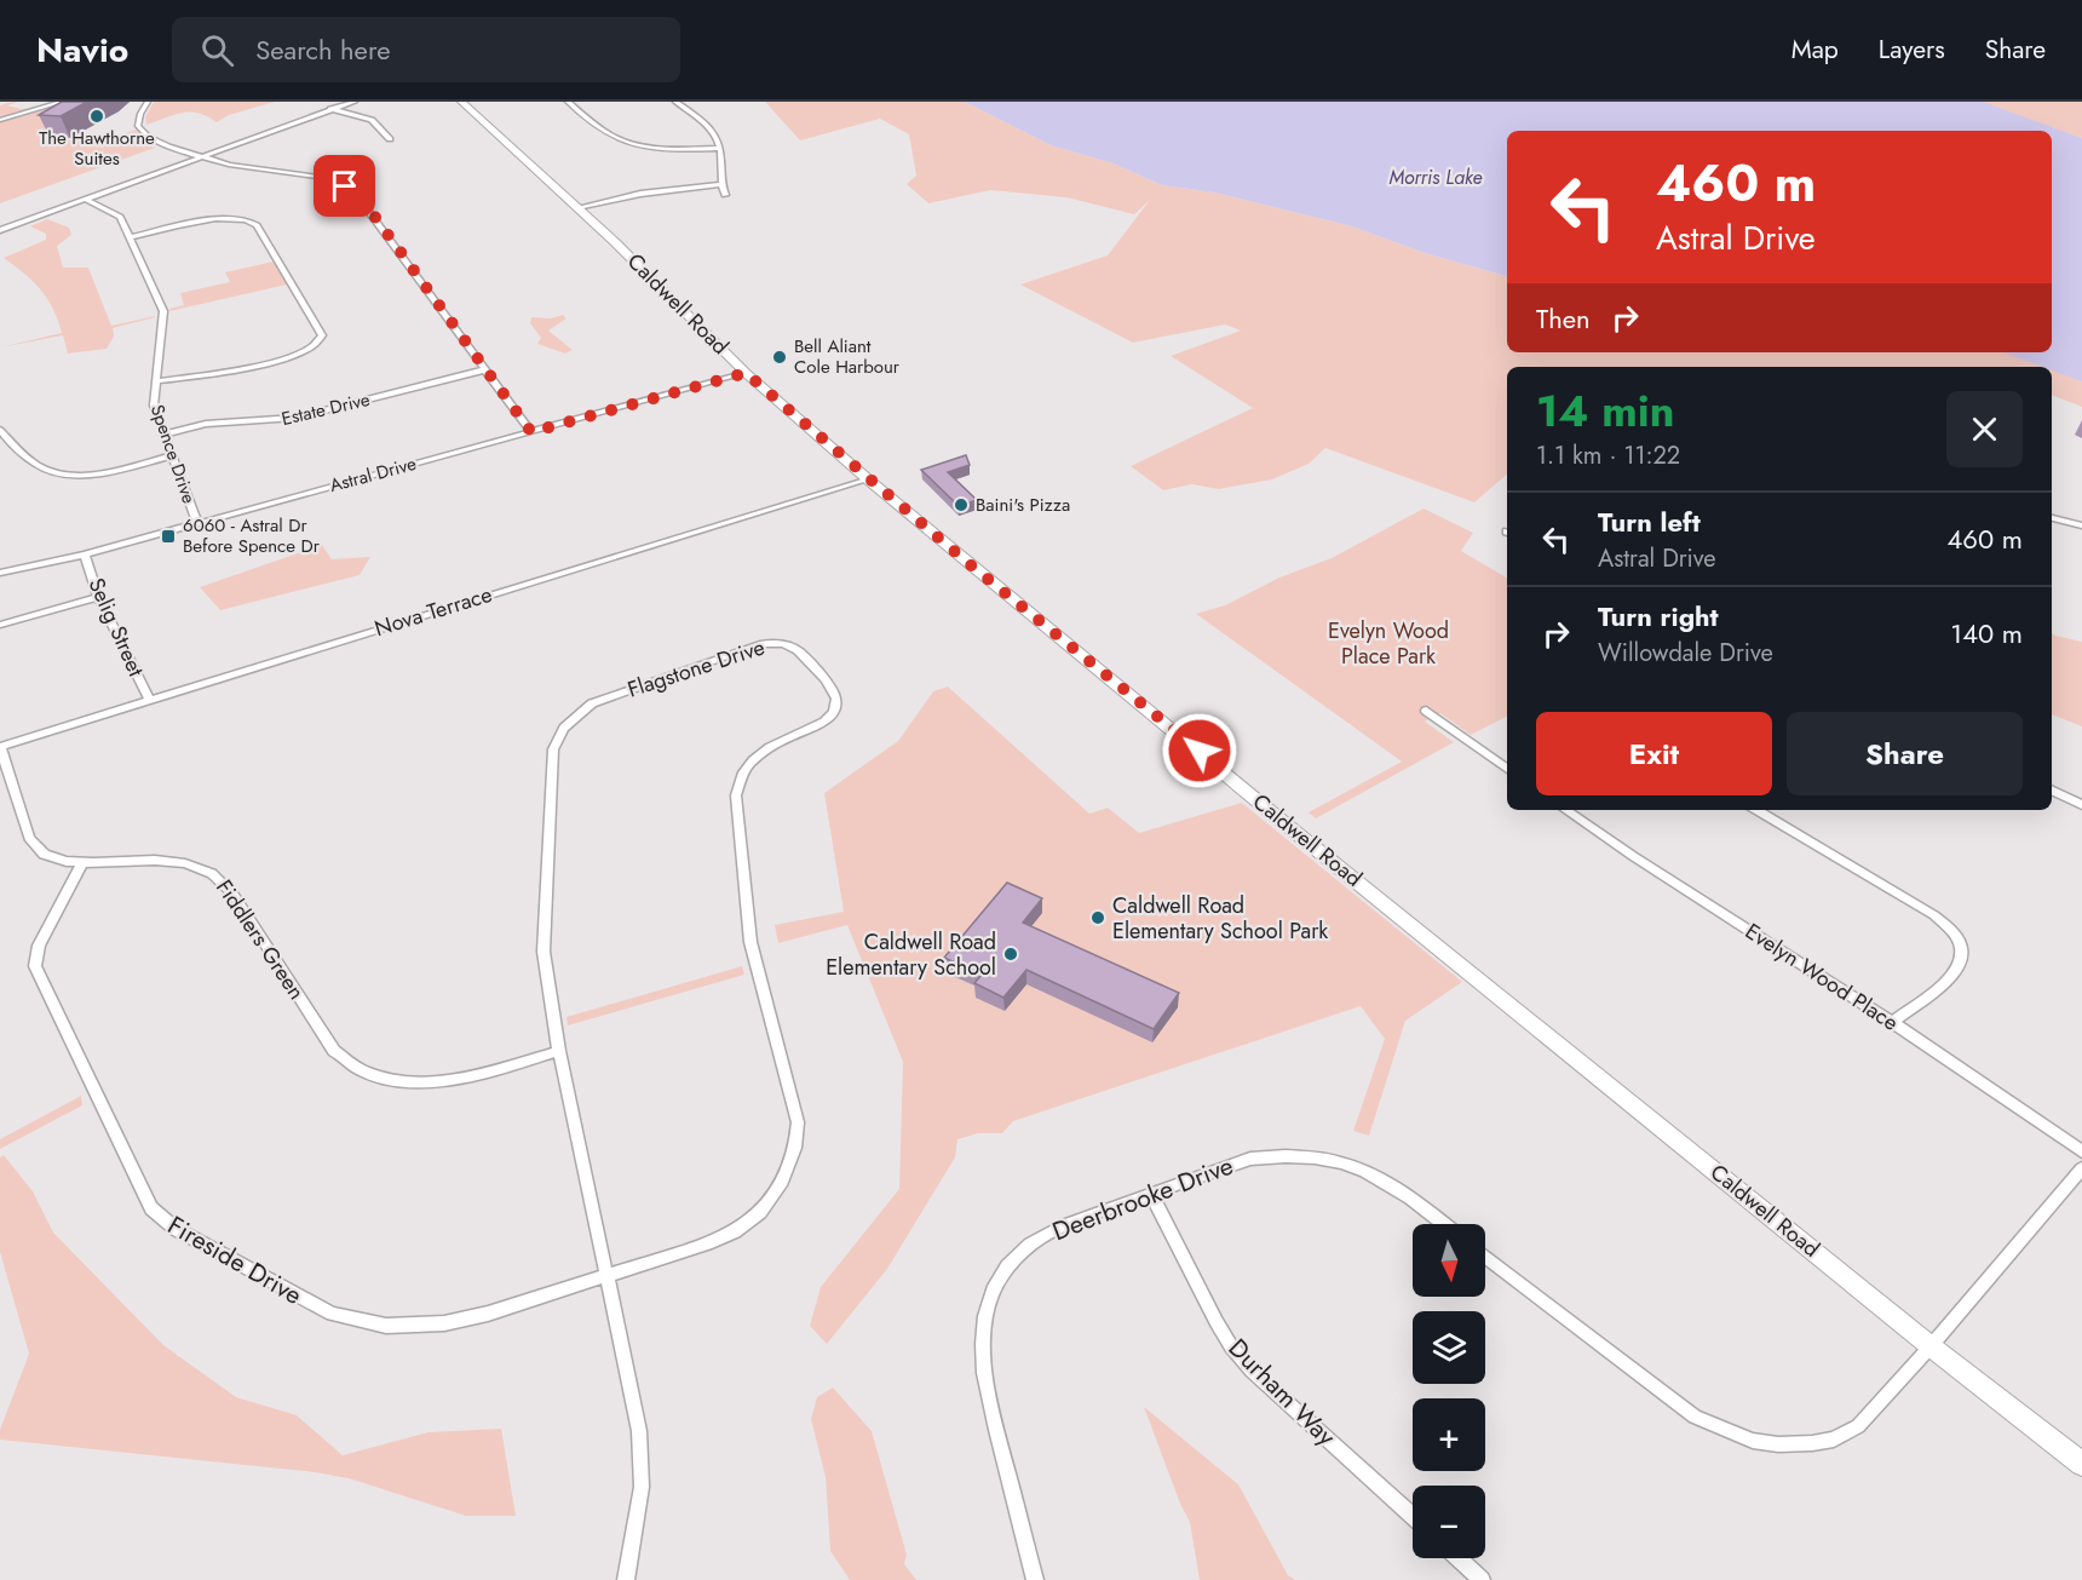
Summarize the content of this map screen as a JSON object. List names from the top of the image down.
{
  "streets": {
    "street": [
      "Caldwell Road",
      "Estate Drive",
      "Spence Drive",
      "Astral Drive",
      "Nova Terrace",
      "Selig Street",
      "Flagstone Drive",
      "Fiddlers Green",
      "Evelyn Wood Place",
      "Deerbrooke Drive",
      "Fireside Drive",
      "Durham Way"
    ]
  },
  "crossings": [
    ["Caldwell Road", "Astral Drive"],
    ["Caldwell Road", "Nova Terrace"],
    ["Estate Drive", "Spence Drive"],
    ["Spence Drive", "Astral Drive"],
    ["Astral Drive", "Selig Street"],
    ["Nova Terrace", "Selig Street"],
    ["Nova Terrace", "Fiddlers Green"],
    ["Flagstone Drive", "Fiddlers Green"],
    ["Flagstone Drive", "Fireside Drive"],
    ["Fiddlers Green", "Fireside Drive"],
    ["Deerbrooke Drive", "Durham Way"]
  ],
  "water": ["Morris Lake"],
  "parks": ["Evelyn Wood Place Park"],
  "places": {
    "other": [
      "The Hawthorne Suites",
      "Bell Aliant Cole Harbour",
      "Baini's Pizza",
      "Caldwell Road Elementary School Park",
      "Caldwell Road Elementary School"
    ],
    "transit": ["6060 - Astral Dr Before Spence Dr"]
  },
  "north": "bottom",
  "page": {
    "header": "Navio",
    "search": "Search here",
    "nav": ["Map", "Layers", "Share"],
    "turn": ["460 m", "Astral Drive"],
    "then": "Then",
    "heading": ["14 min", "1.1 km · 11:22"],
    "list": [
      {
        "name": "Turn left",
        "note": "Astral Drive",
        "value": "460 m"
      },
      {
        "name": "Turn right",
        "note": "Willowdale Drive",
        "value": "140 m"
      }
    ],
    "buttons": ["Exit", "Share"],
    "map_buttons": ["+", "−"]
  }
}
